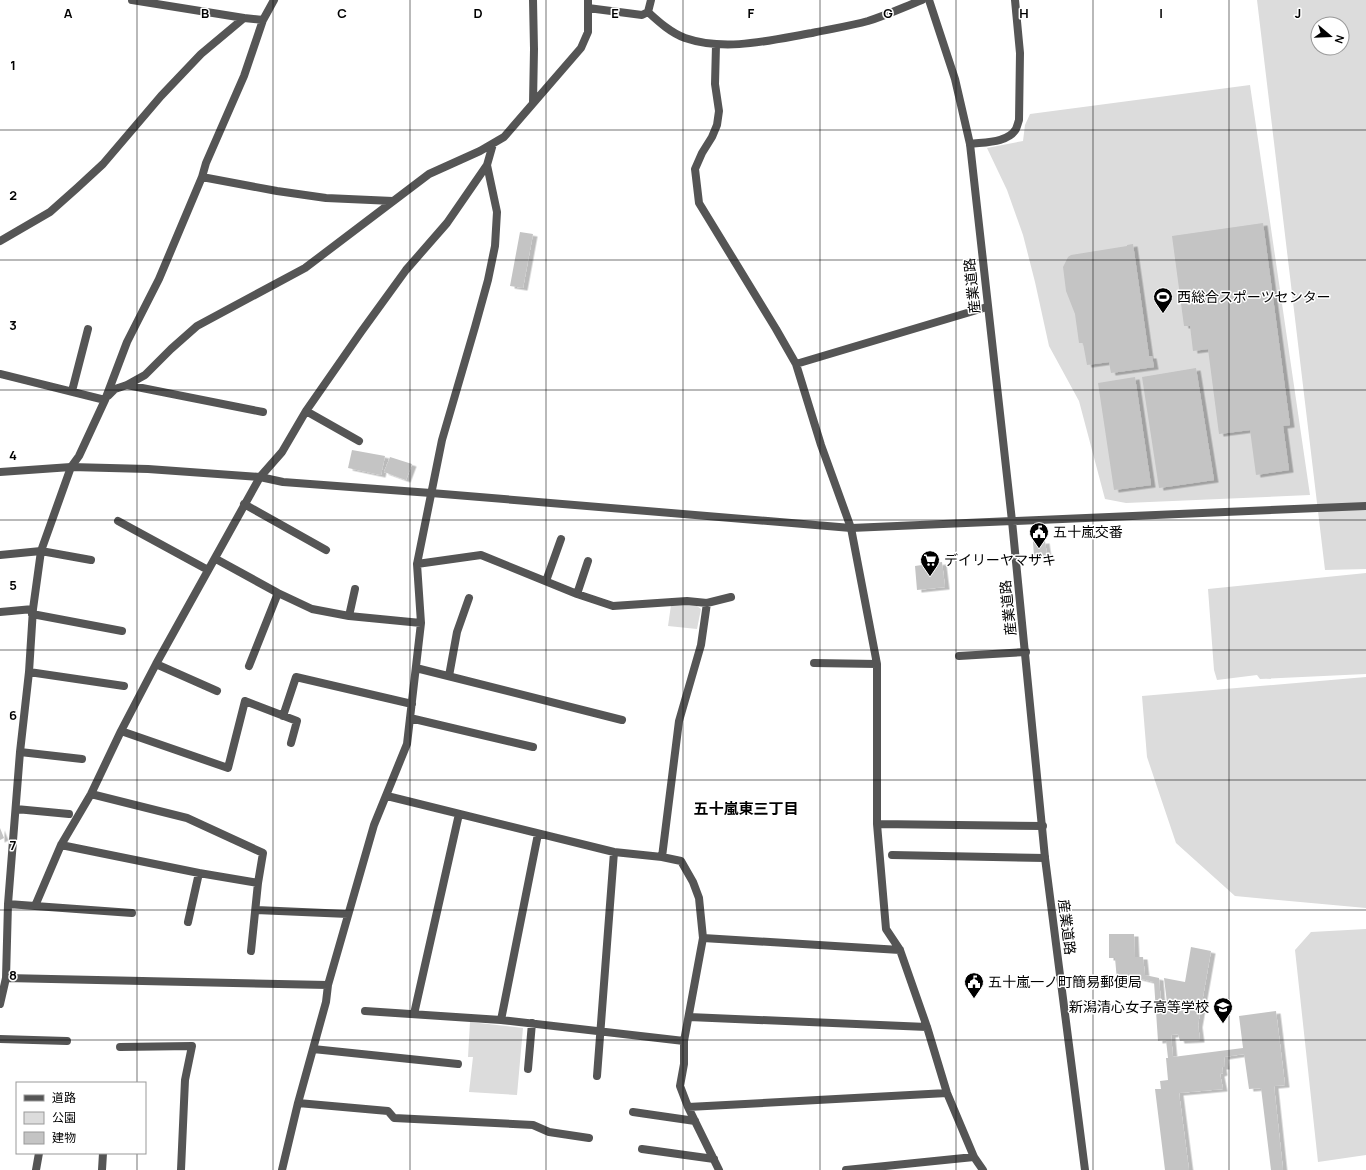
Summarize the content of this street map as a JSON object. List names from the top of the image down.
{
  "streets": {
    "street": ["産業道路"]
  },
  "districts": ["五十嵐東三丁目"],
  "places": {
    "sports": ["西総合スポーツセンター"],
    "public building": ["五十嵐交番", "五十嵐一ノ町簡易郵便局"],
    "supermarket": ["デイリーヤマザキ"],
    "school or university": ["新潟清心女子高等学校"]
  },
  "legend": ["道路", "公園", "建物"],
  "north": "right",
  "grid": {
    "columns": [
      "A",
      "B",
      "C",
      "D",
      "E",
      "F",
      "G",
      "H",
      "I",
      "J"
    ],
    "rows": [
      "1",
      "2",
      "3",
      "4",
      "5",
      "6",
      "7",
      "8"
    ]
  }
}
